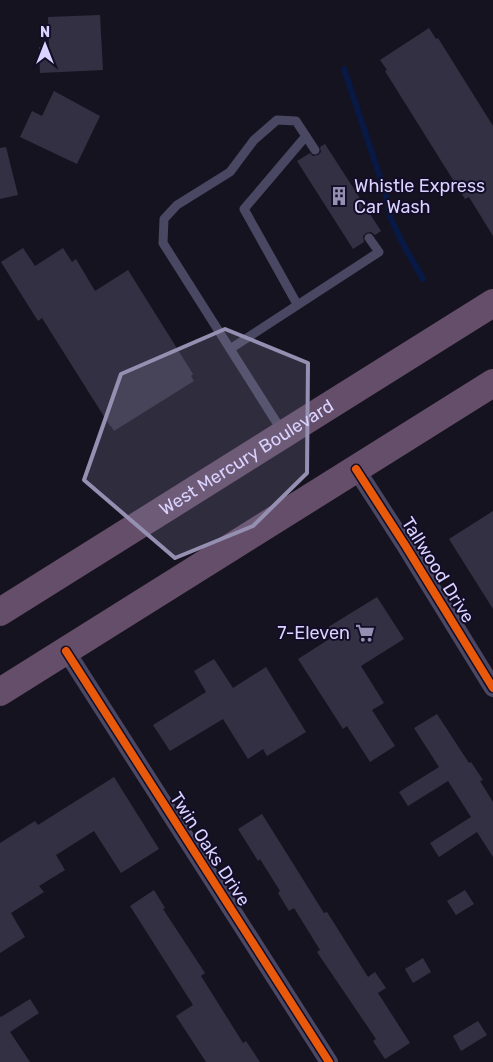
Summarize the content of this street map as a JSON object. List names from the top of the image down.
{
  "streets": {
    "highway": ["West Mercury Boulevard"],
    "street": ["Tallwood Drive", "Twin Oaks Drive"]
  },
  "places": {
    "building": ["Whistle Express Car Wash"],
    "supermarket": ["7-Eleven"]
  },
  "north": "top"
}
